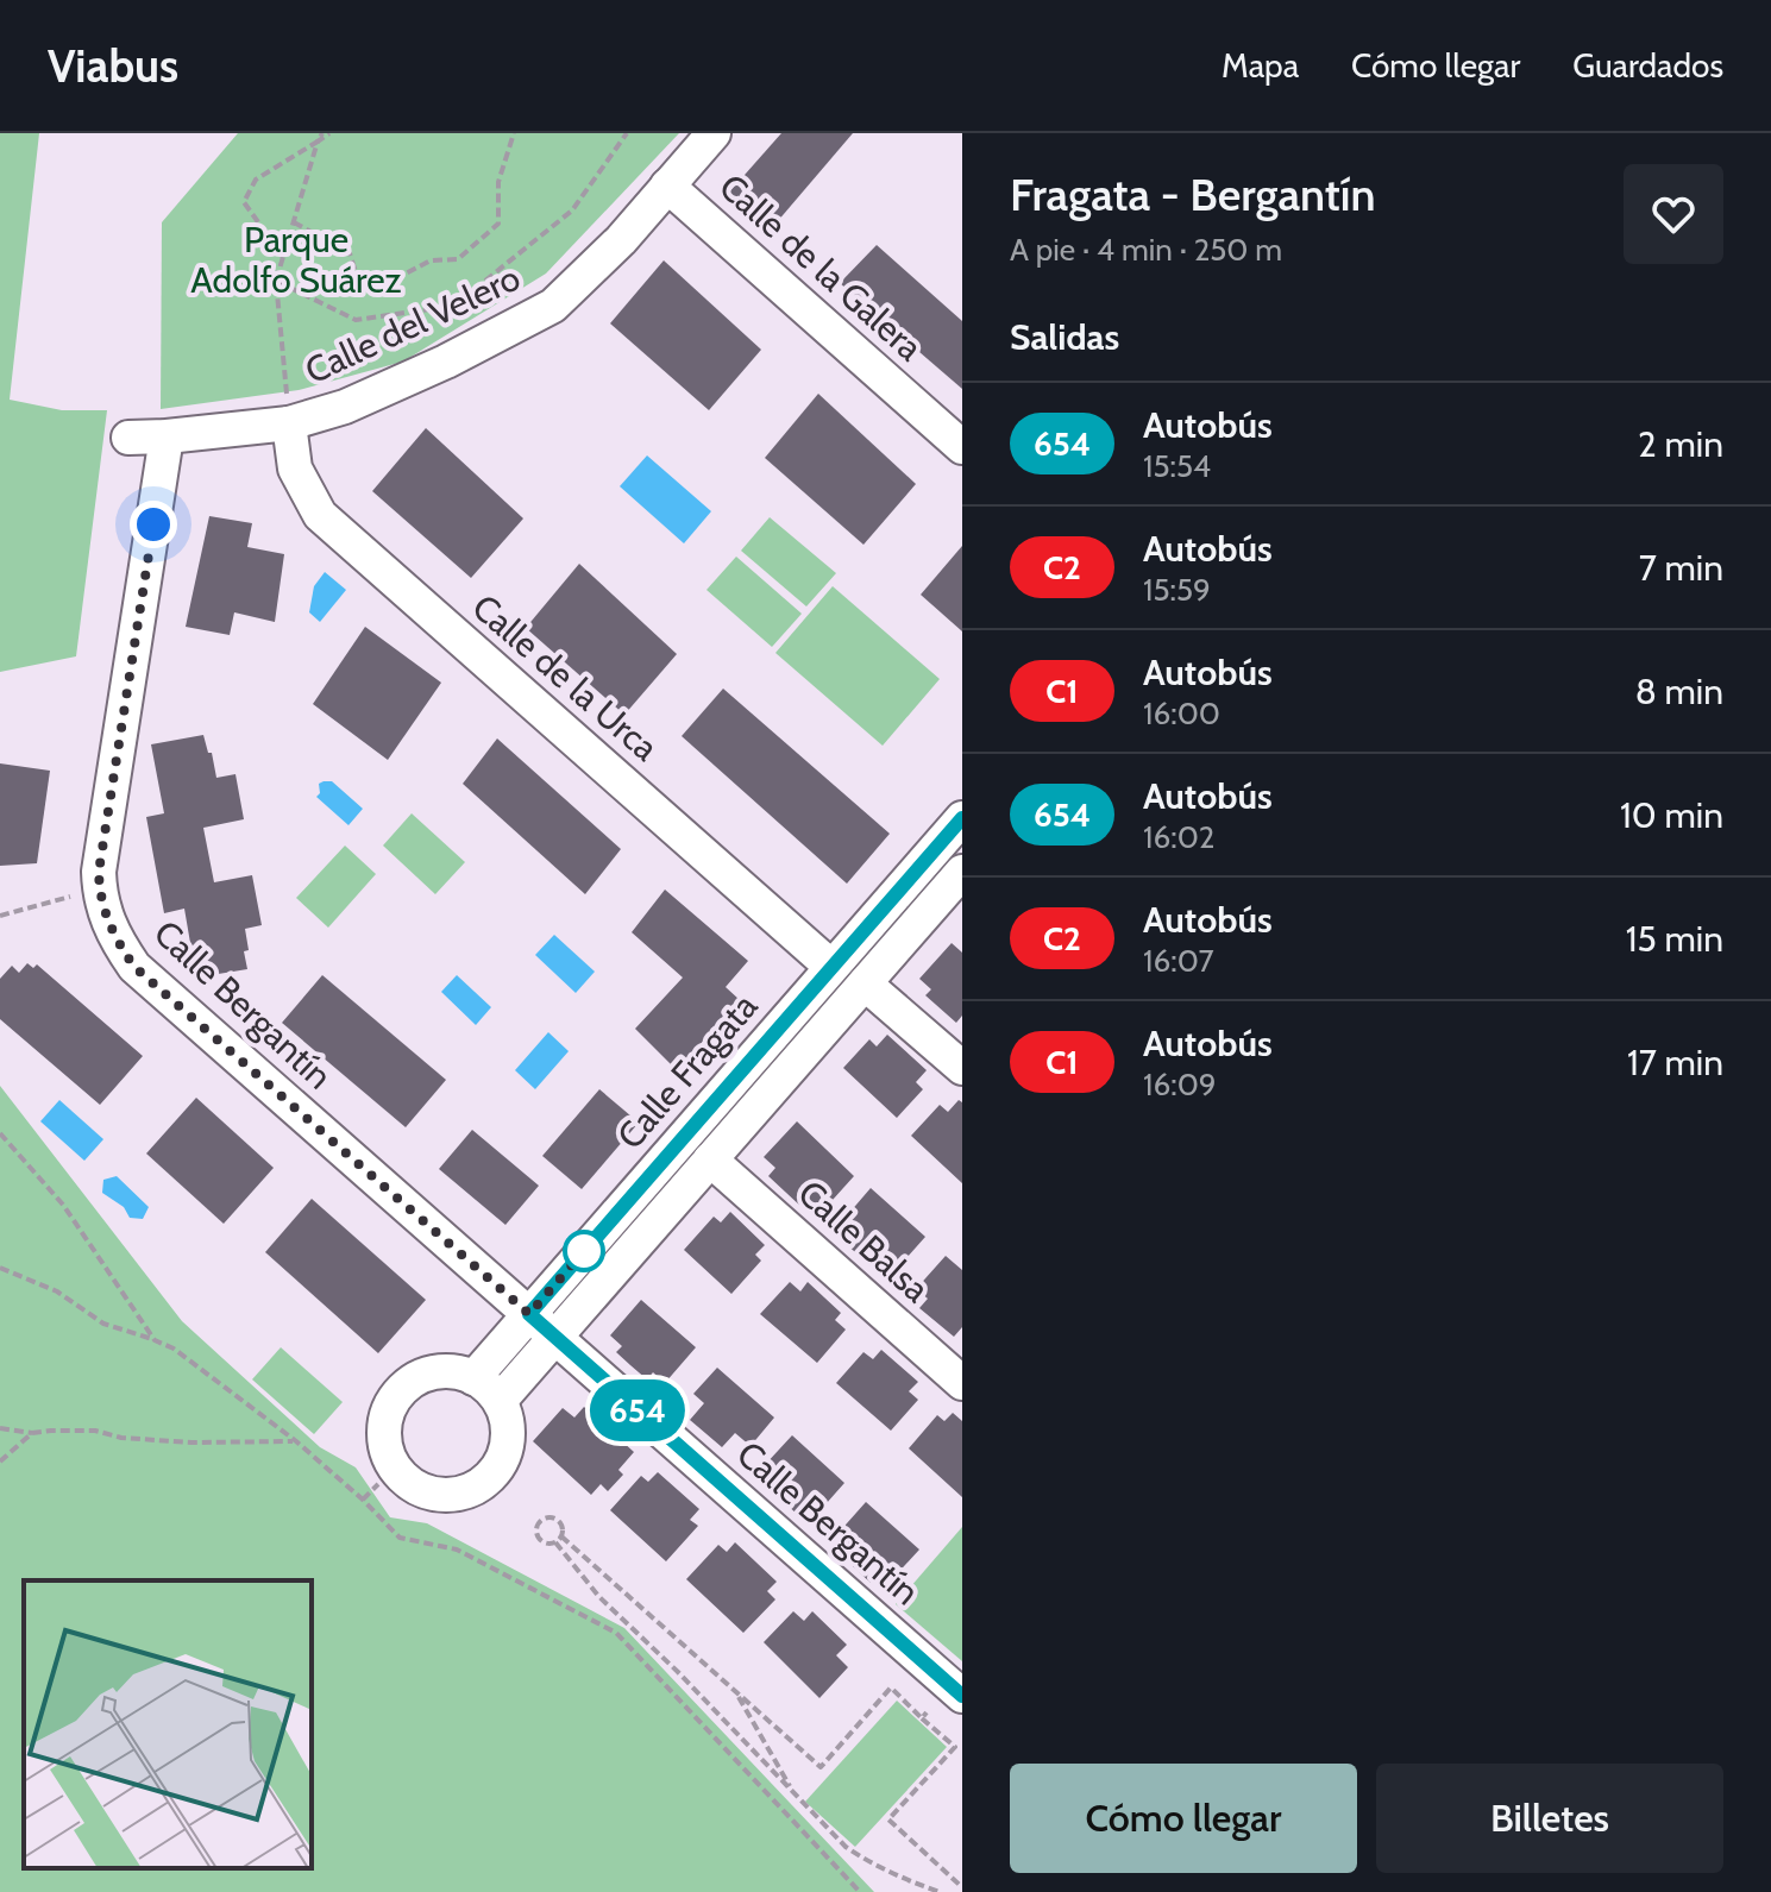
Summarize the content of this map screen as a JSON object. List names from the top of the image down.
{
  "streets": {
    "street": [
      "Calle de la Galera",
      "Calle del Velero",
      "Calle de la Urca",
      "Calle Bergantín",
      "Calle Fragata",
      "Calle Balsa"
    ]
  },
  "crossings": [
    ["Calle de la Galera", "Calle del Velero"],
    ["Calle del Velero", "Calle de la Urca"],
    ["Calle del Velero", "Calle Bergantín"],
    ["Calle de la Urca", "Calle Fragata"],
    ["Calle Bergantín", "Calle Fragata"],
    ["Calle Fragata", "Calle Balsa"]
  ],
  "parks": ["Parque Adolfo Suárez"],
  "lines": ["bus line 654"],
  "page": {
    "header": "Viabus",
    "nav": ["Mapa", "Cómo llegar", "Guardados"],
    "on_map": "654",
    "heading": [
      ["Fragata - Bergantín", "A pie · 4 min · 250 m"],
      "Salidas"
    ],
    "list": [
      {
        "mark": "654",
        "name": "Autobús",
        "note": "15:54",
        "value": "2 min"
      },
      {
        "mark": "C2",
        "name": "Autobús",
        "note": "15:59",
        "value": "7 min"
      },
      {
        "mark": "C1",
        "name": "Autobús",
        "note": "16:00",
        "value": "8 min"
      },
      {
        "mark": "654",
        "name": "Autobús",
        "note": "16:02",
        "value": "10 min"
      },
      {
        "mark": "C2",
        "name": "Autobús",
        "note": "16:07",
        "value": "15 min"
      },
      {
        "mark": "C1",
        "name": "Autobús",
        "note": "16:09",
        "value": "17 min"
      }
    ],
    "buttons": ["Cómo llegar", "Billetes"]
  }
}
